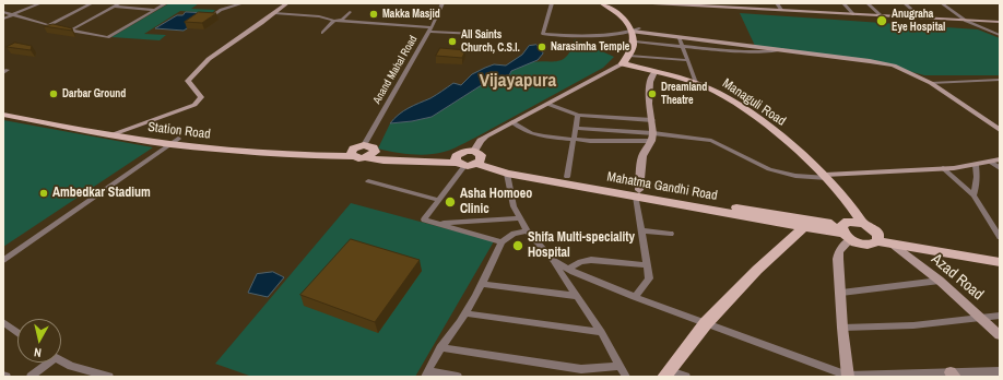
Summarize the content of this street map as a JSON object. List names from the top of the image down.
{
  "streets": {
    "main road": ["Managuli Road", "Station Road", "Mahatma Gandhi Road"],
    "street": ["Anand Mahal Road", "Azad Road"]
  },
  "districts": ["Vijayapura"],
  "places": [
    "Makka Masjid",
    "Anugraha Eye Hospital",
    "All Saints Church, C.S.I.",
    "Narasimha Temple",
    "Darbar Ground",
    "Dreamland Theatre",
    "Ambedkar Stadium",
    "Asha Homoeo Clinic",
    "Shifa Multi-speciality Hospital"
  ],
  "north": "bottom"
}
